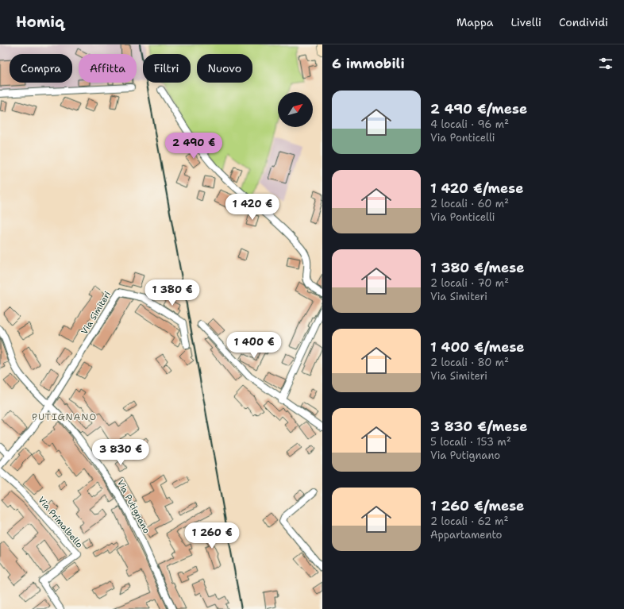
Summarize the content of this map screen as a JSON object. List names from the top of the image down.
{
  "streets": {
    "street": ["Via Simiteri", "Via Putignano", "Via Primalbello"]
  },
  "crossings": [
    ["Via Simiteri", "Via Putignano"]
  ],
  "districts": ["PUTIGNANO"],
  "north": "top right",
  "page": {
    "header": "Homiq",
    "nav": ["Mappa", "Livelli", "Condividi"],
    "heading": "6 immobili",
    "chip": [
      "Compra",
      "Affitta",
      "Filtri",
      "Nuovo"
    ],
    "list": [
      {
        "name": "2 490 €/mese",
        "note": "4 locali · 96 m² · Via Ponticelli"
      },
      {
        "name": "1 420 €/mese",
        "note": "2 locali · 60 m² · Via Ponticelli"
      },
      {
        "name": "1 380 €/mese",
        "note": "2 locali · 70 m² · Via Simiteri"
      },
      {
        "name": "1 400 €/mese",
        "note": "2 locali · 80 m² · Via Simiteri"
      },
      {
        "name": "3 830 €/mese",
        "note": "5 locali · 153 m² · Via Putignano"
      },
      {
        "name": "1 260 €/mese",
        "note": "2 locali · 62 m² · Appartamento"
      }
    ],
    "price": [
      "2 490 €",
      "1 420 €",
      "1 380 €",
      "1 400 €",
      "3 830 €",
      "1 260 €"
    ]
  }
}
